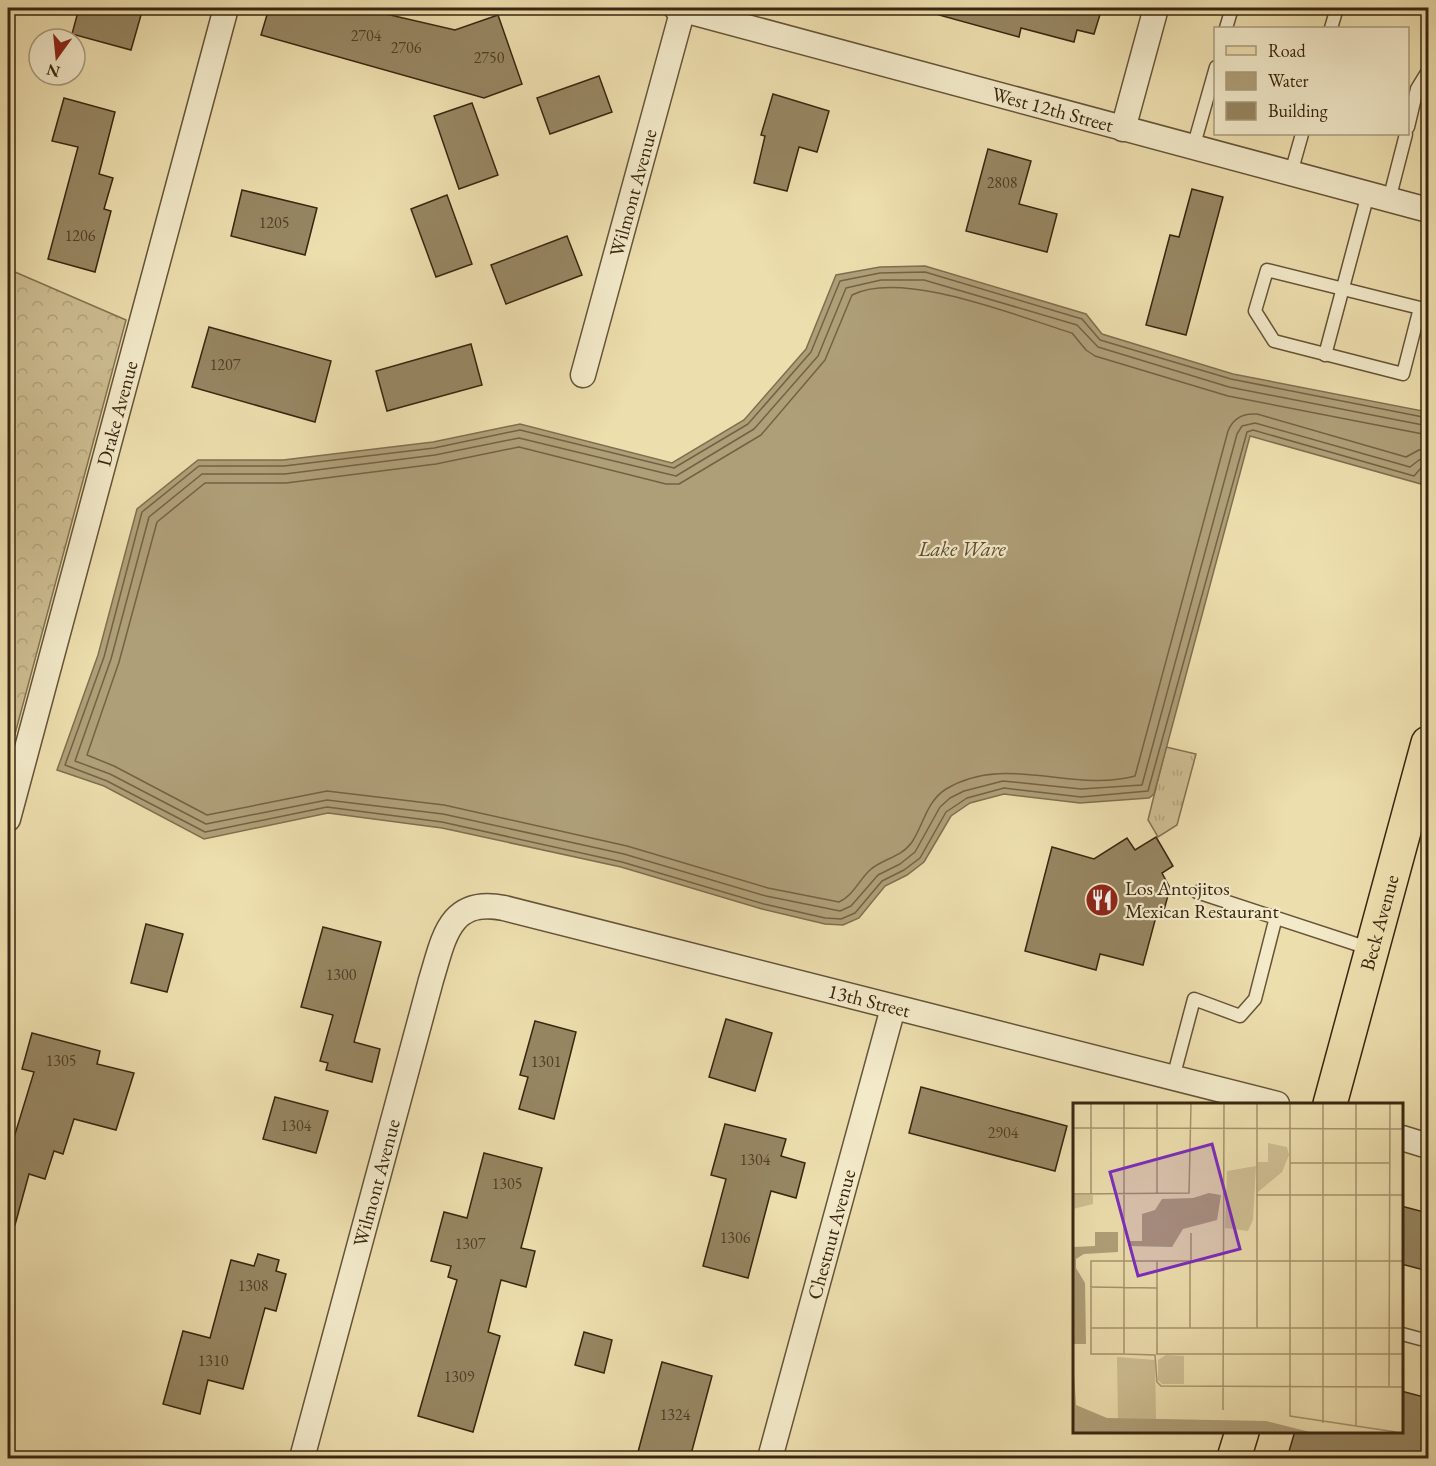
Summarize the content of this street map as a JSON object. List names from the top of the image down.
{
  "streets": {
    "main road": ["Beck Avenue"],
    "street": [
      "West 12th Street",
      "Wilmont Avenue",
      "Drake Avenue",
      "13th Street",
      "Chestnut Avenue"
    ]
  },
  "crossings": [
    ["West 12th Street", "Wilmont Avenue"],
    ["Wilmont Avenue", "13th Street"],
    ["13th Street", "Chestnut Avenue"]
  ],
  "water": ["Lake Ware"],
  "places": {
    "restaurant": ["Los Antojitos Mexican Restaurant"]
  },
  "house_numbers": [
    "2704",
    "2706",
    "2750",
    "2808",
    "1205",
    "1206",
    "1207",
    "1300",
    "1305",
    "1301",
    "1304",
    "2904",
    "1304",
    "1305",
    "1306",
    "1307",
    "1308",
    "1310",
    "1309",
    "1324"
  ],
  "legend": ["Road", "Water", "Building"],
  "north": "bottom"
}
